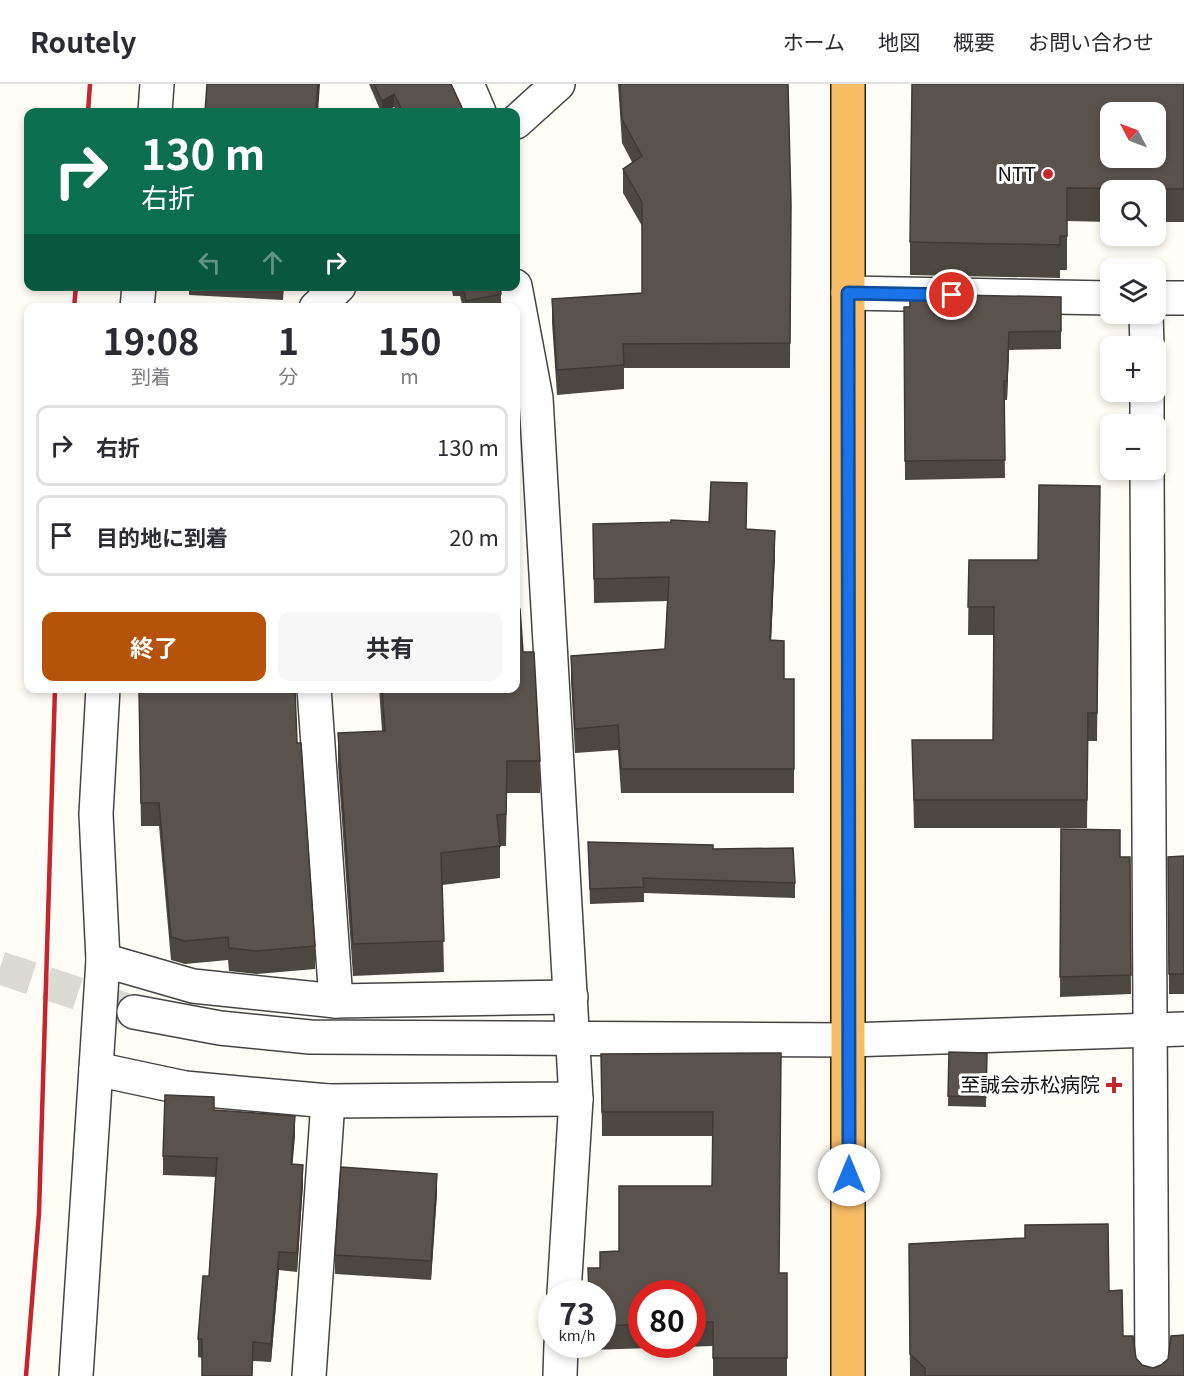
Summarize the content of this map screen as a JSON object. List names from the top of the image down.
{
  "places": {
    "other": ["NTT"],
    "health": ["至誠会赤松病院"]
  },
  "north": "top left",
  "page": {
    "header": "Routely",
    "nav": [
      "ホーム",
      "地図",
      "概要",
      "お問い合わせ"
    ],
    "map_buttons": ["+", "−"],
    "turn": ["130 m", "右折"],
    "eta": [
      "19:08",
      "到着",
      "1",
      "分",
      "150",
      "m"
    ],
    "list": [
      {
        "name": "右折",
        "value": "130 m"
      },
      {
        "name": "目的地に到着",
        "value": "20 m"
      }
    ],
    "buttons": ["終了", "共有"],
    "speed": "73 km/h",
    "limit": "80"
  }
}
